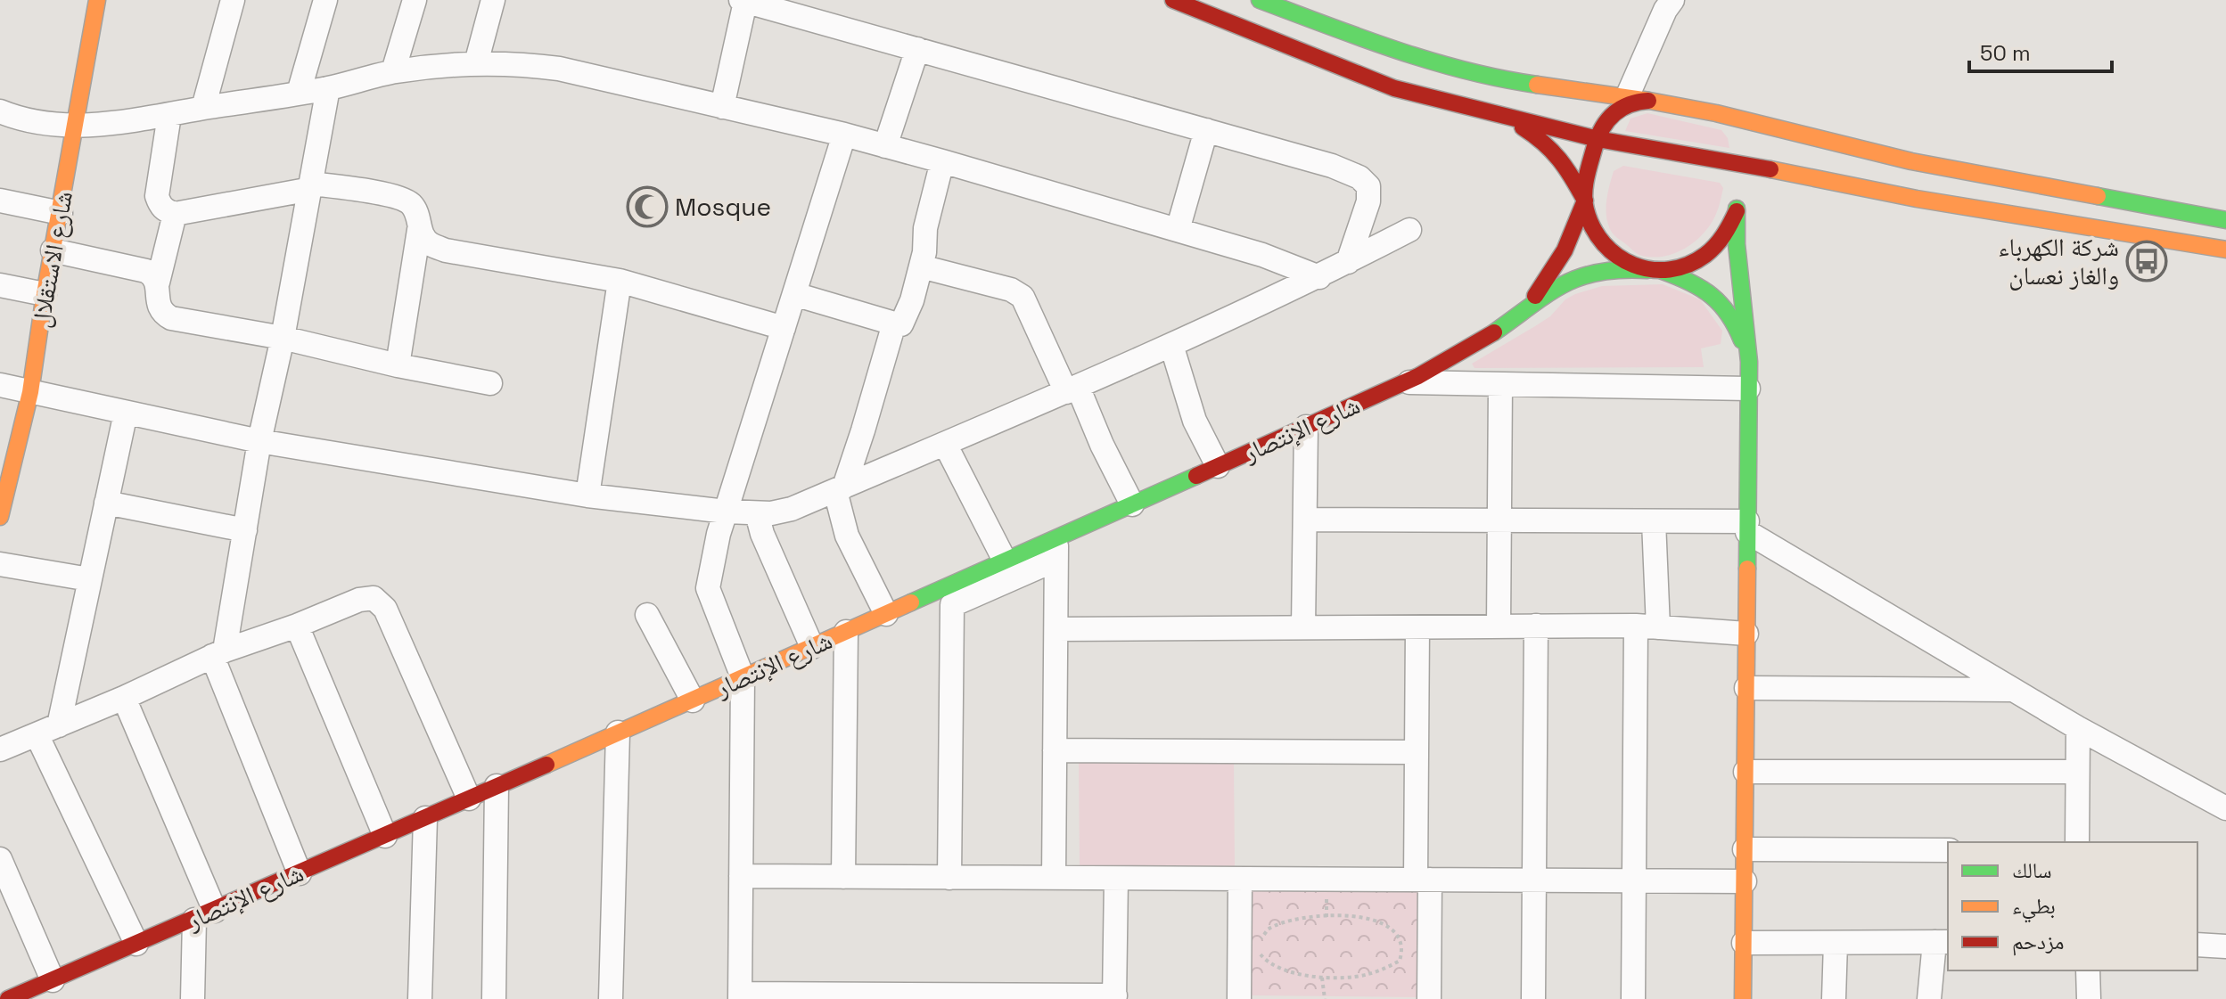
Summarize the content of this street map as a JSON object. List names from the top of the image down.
{
  "streets": {
    "main road": ["شارع الاستقلال", "شارع الإنتصار"]
  },
  "places": {
    "mosque": ["Mosque"],
    "bus stop": ["شركة الكهرباء والغاز نعسان"]
  },
  "legend": ["سالك", "بطيء", "مزدحم"],
  "scale_bar": "50 m"
}
